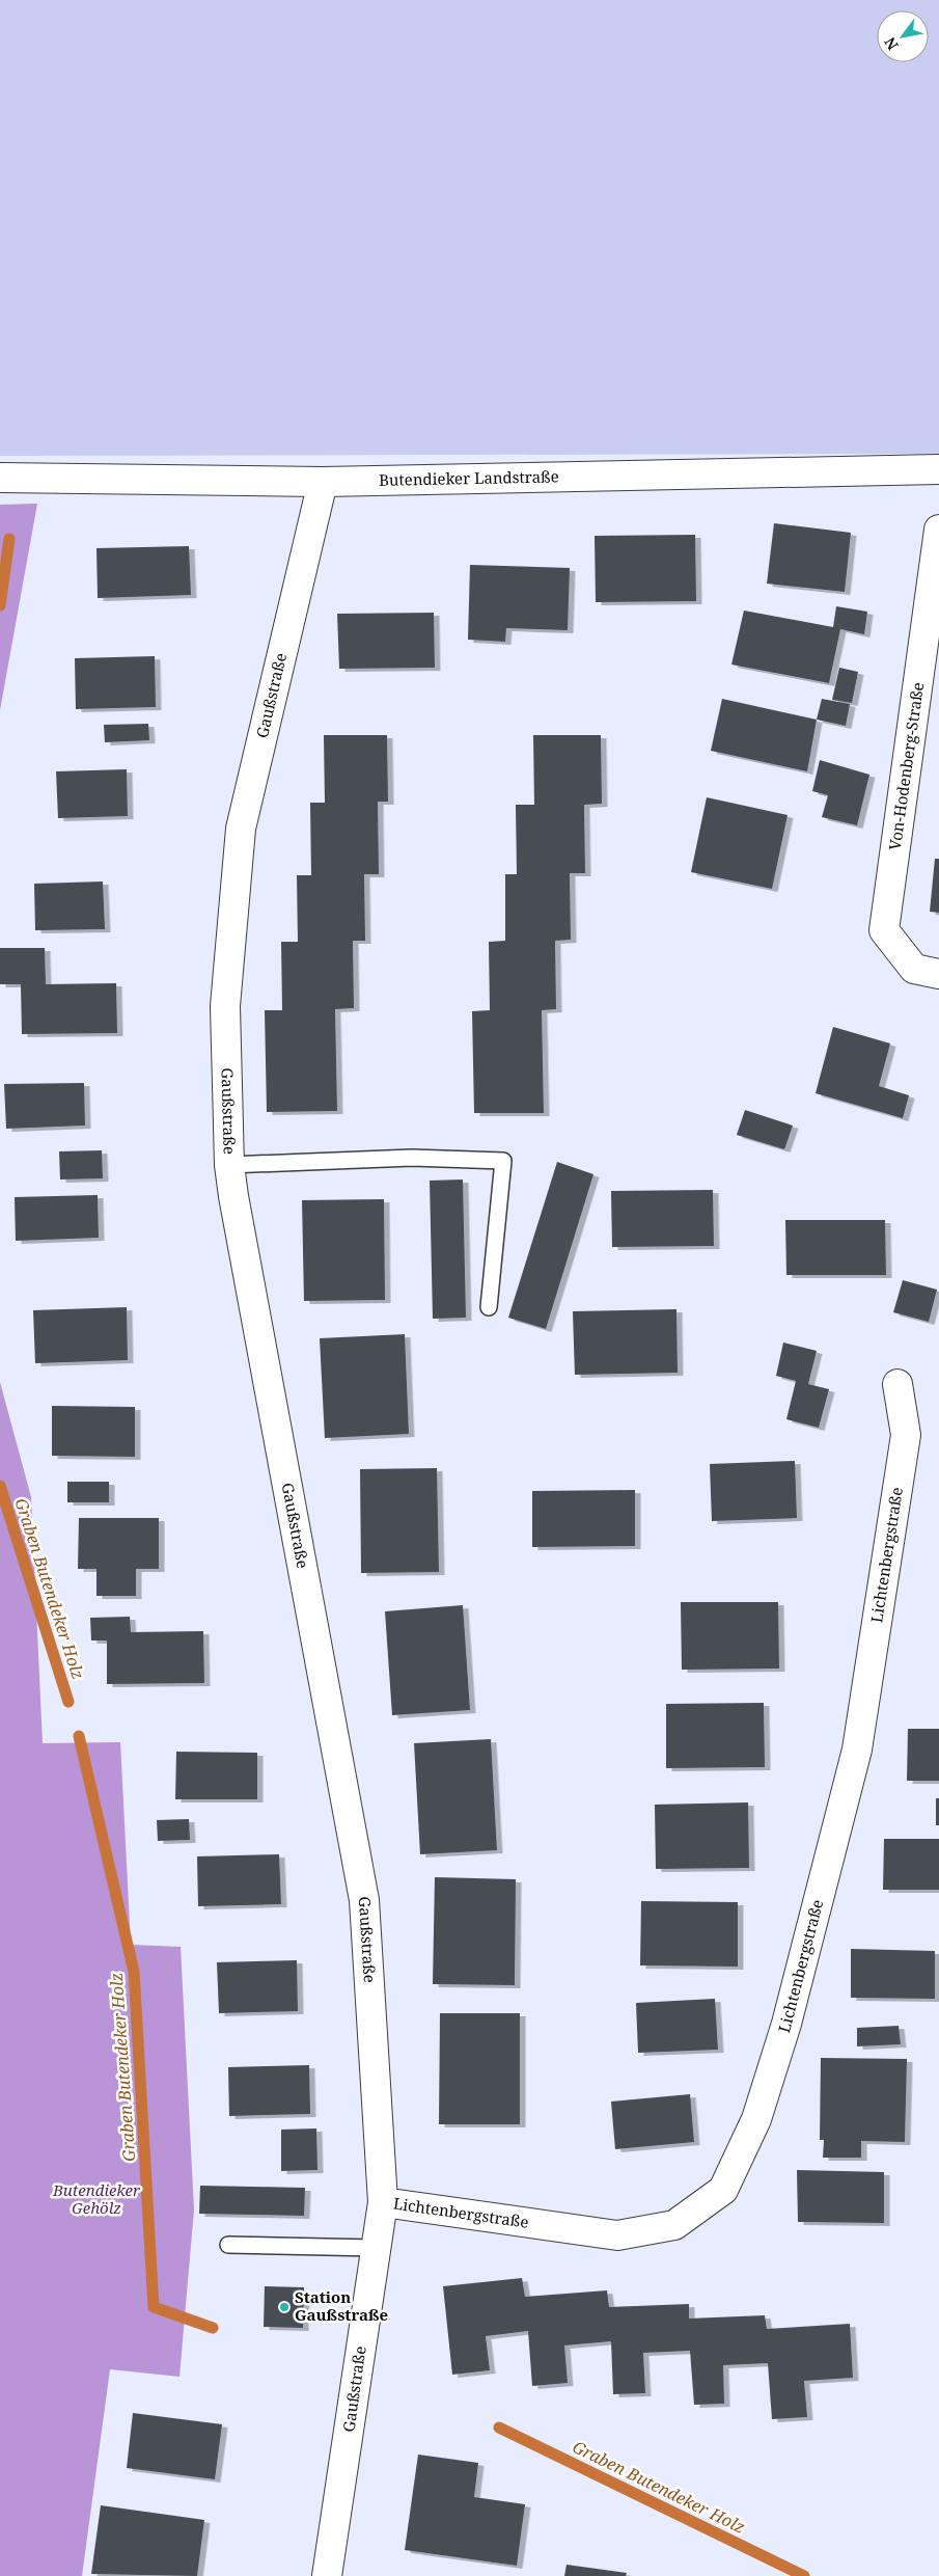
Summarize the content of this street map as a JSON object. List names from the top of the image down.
{
  "streets": {
    "street": [
      "Butendieker Landstraße",
      "Gaußstraße",
      "Von-Hodenberg-Straße",
      "Lichtenbergstraße"
    ]
  },
  "crossings": [
    ["Butendieker Landstraße", "Gaußstraße"],
    ["Gaußstraße", "Lichtenbergstraße"]
  ],
  "water": ["Graben Butendeker Holz"],
  "parks": ["Butendieker Gehölz"],
  "places": ["Station Gaußstraße"],
  "north": "bottom left"
}
